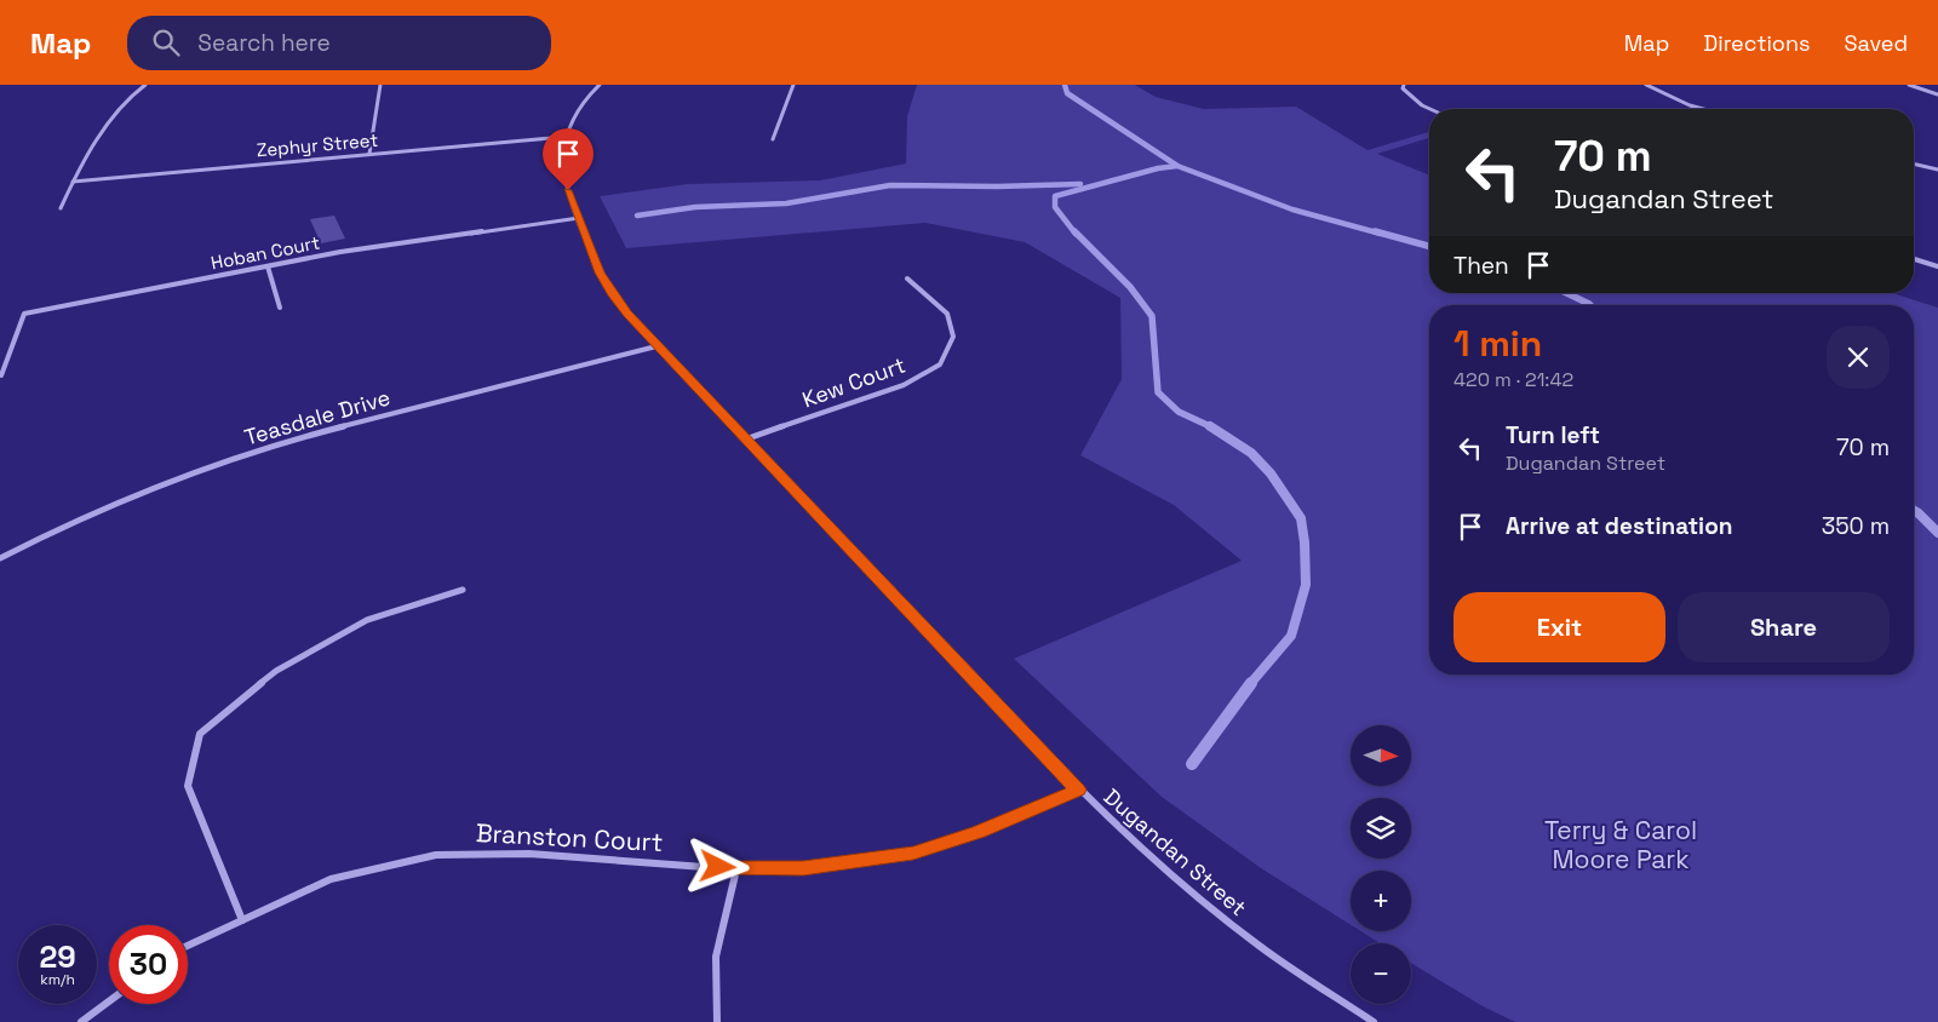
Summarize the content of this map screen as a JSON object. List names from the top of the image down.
{
  "streets": {
    "street": [
      "Zephyr Street",
      "Hoban Court",
      "Kew Court",
      "Teasdale Drive",
      "Branston Court",
      "Dugandan Street"
    ]
  },
  "crossings": [
    ["Zephyr Street", "Dugandan Street"],
    ["Hoban Court", "Dugandan Street"],
    ["Kew Court", "Dugandan Street"],
    ["Teasdale Drive", "Dugandan Street"],
    ["Branston Court", "Dugandan Street"]
  ],
  "parks": ["Terry & Carol Moore Park"],
  "north": "right",
  "page": {
    "header": "Map",
    "search": "Search here",
    "nav": ["Map", "Directions", "Saved"],
    "turn": ["70 m", "Dugandan Street"],
    "then": "Then",
    "heading": ["1 min", "420 m · 21:42"],
    "list": [
      {
        "name": "Turn left",
        "note": "Dugandan Street",
        "value": "70 m"
      },
      {
        "name": "Arrive at destination",
        "value": "350 m"
      }
    ],
    "buttons": ["Exit", "Share"],
    "map_buttons": ["+", "−"],
    "speed": "29 km/h",
    "limit": "30"
  }
}
